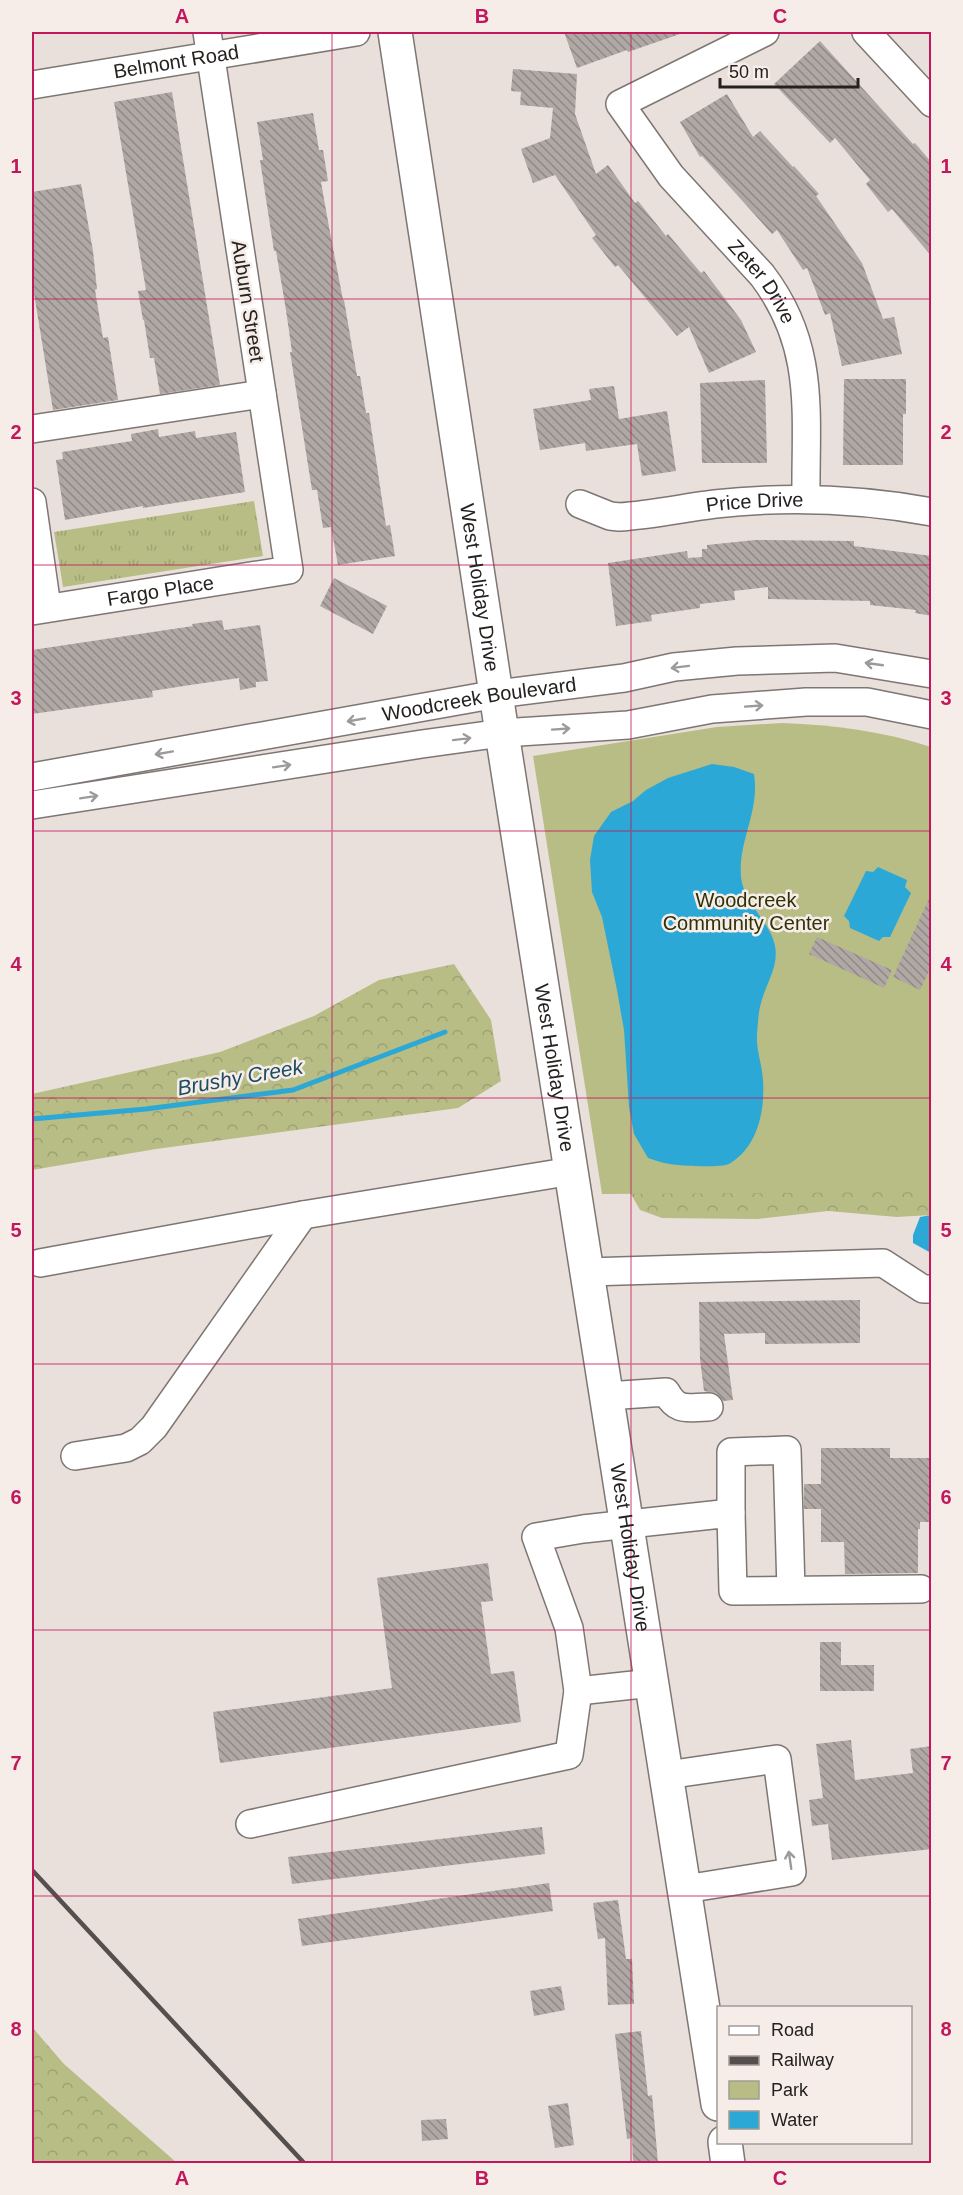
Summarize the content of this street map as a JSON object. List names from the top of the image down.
{
  "streets": {
    "main road": ["West Holiday Drive"],
    "street": [
      "Belmont Road",
      "Zeter Drive",
      "Auburn Street",
      "Price Drive",
      "Fargo Place",
      "Woodcreek Boulevard"
    ]
  },
  "crossings": [
    ["Belmont Road", "Auburn Street"],
    ["Zeter Drive", "Price Drive"],
    ["Auburn Street", "Fargo Place"],
    ["West Holiday Drive", "Woodcreek Boulevard"]
  ],
  "water": ["Brushy Creek"],
  "parks": ["Woodcreek Community Center"],
  "legend": [
    "Road",
    "Railway",
    "Park",
    "Water"
  ],
  "scale_bar": "50 m",
  "grid": {
    "columns": ["A", "B", "C"],
    "rows": [
      "1",
      "2",
      "3",
      "4",
      "5",
      "6",
      "7",
      "8"
    ]
  }
}
